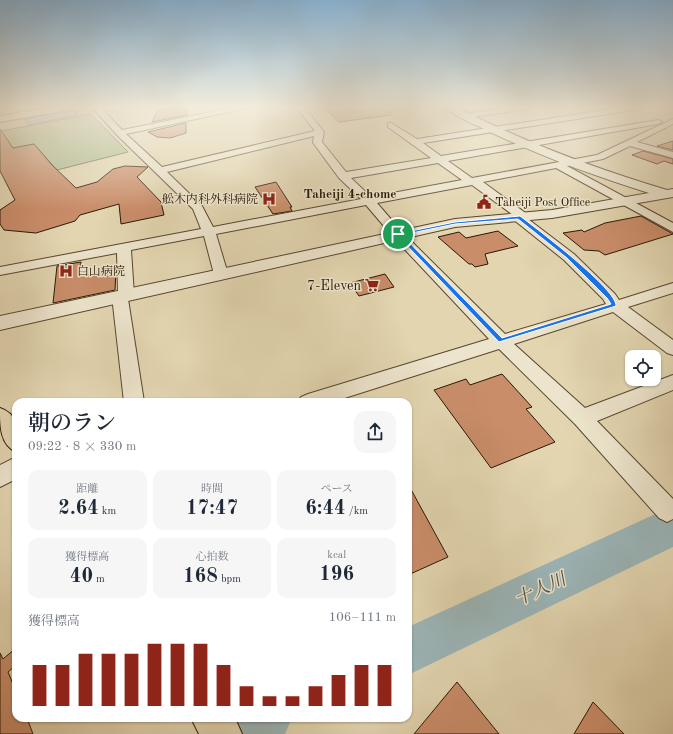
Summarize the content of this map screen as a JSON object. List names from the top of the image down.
{
  "districts": ["Taheiji 4-chome"],
  "water": ["十人川"],
  "places": {
    "hospital": ["舩木内科外科病院", "白山病院"],
    "public building": ["Taheiji Post Office"],
    "supermarket": ["7-Eleven"]
  },
  "page": {
    "heading": ["朝のラン", "09:22 · 8 × 330 m"],
    "stats": [
      ["距離", "2.64 km"],
      ["時間", "17:47"],
      ["ペース", "6:44 /km"],
      ["獲得標高", "40 m"],
      ["心拍数", "168 bpm"],
      ["kcal", "196"]
    ],
    "chart": ["獲得標高", "106–111 m"]
  }
}
